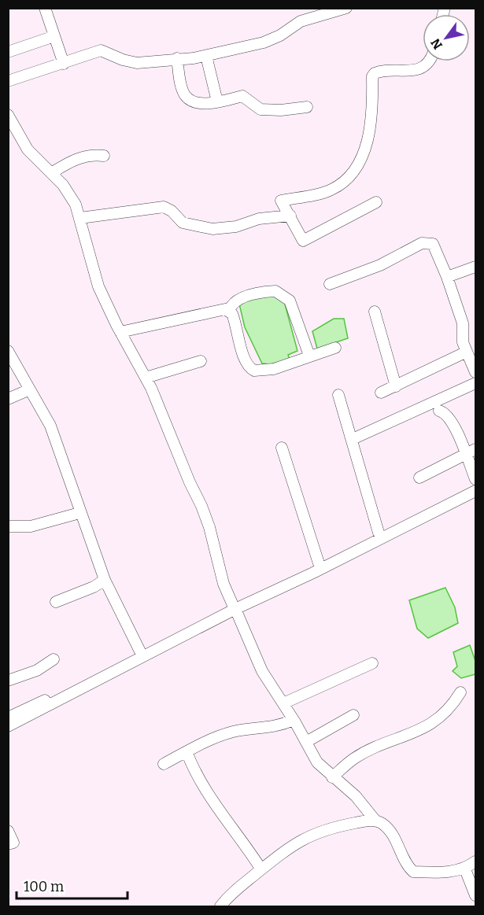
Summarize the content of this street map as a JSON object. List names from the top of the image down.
{
  "scale_bar": "100 m",
  "north": "bottom left"
}
